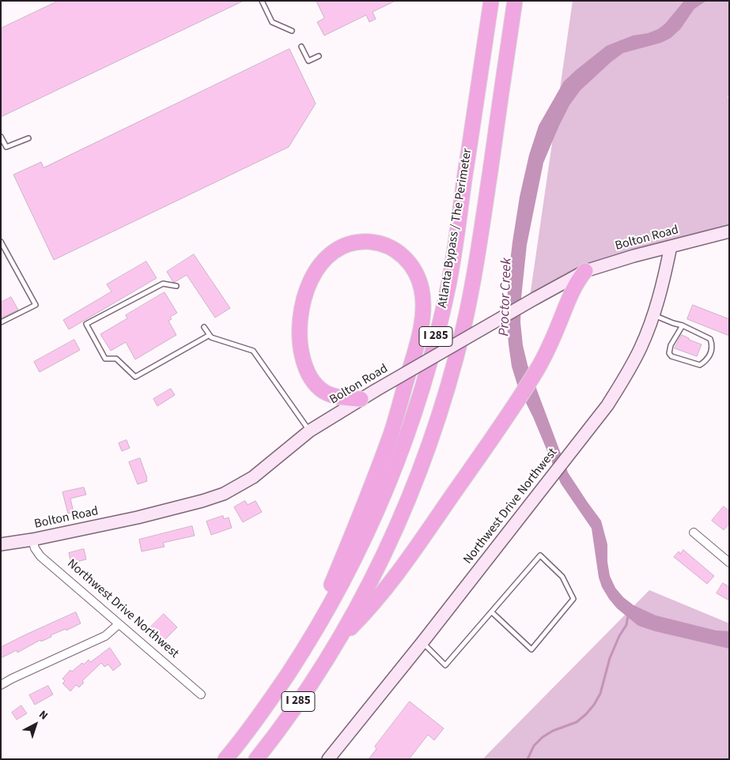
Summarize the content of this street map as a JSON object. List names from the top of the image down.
{
  "streets": {
    "highway": ["Atlanta Bypass / The Perimeter", "I 285"],
    "main road": ["Bolton Road", "Northwest Drive Northwest"]
  },
  "crossings": [
    ["Bolton Road", "Northwest Drive Northwest"]
  ],
  "water": ["Proctor Creek"],
  "north": "top right"
}
